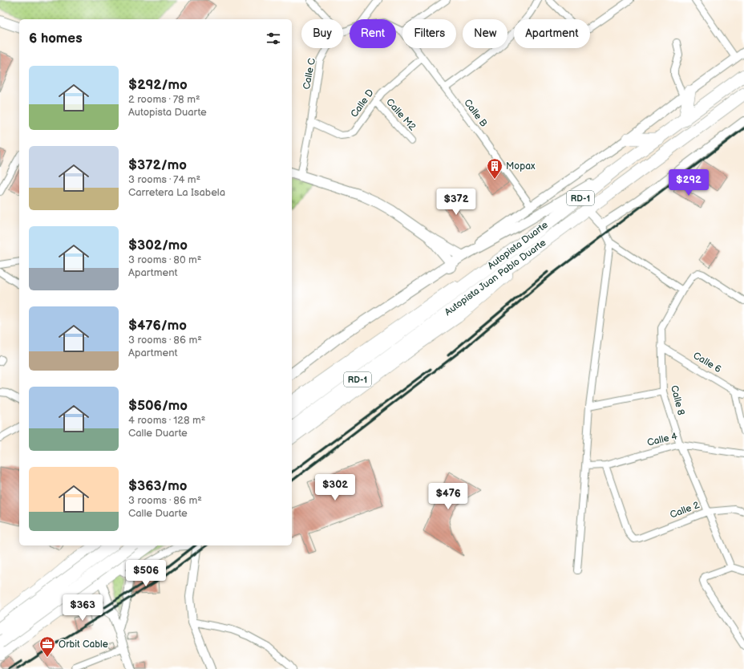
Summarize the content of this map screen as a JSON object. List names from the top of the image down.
{
  "streets": {
    "highway": ["RD-1", "Autopista Duarte", "Autopista Juan Pablo Duarte"],
    "street": [
      "Calle C",
      "Calle D",
      "Calle B",
      "Calle M2",
      "Calle 6",
      "Calle 8",
      "Calle 4",
      "Calle 2"
    ]
  },
  "crossings": [
    ["Calle C", "Calle D"],
    ["Calle D", "Calle B"],
    ["Calle D", "Calle M2"],
    ["RD-1", "Autopista Juan Pablo Duarte"],
    ["Calle 6", "Calle 8"],
    ["Calle 8", "Calle 4"],
    ["Calle 8", "Calle 2"],
    ["Calle 4", "Calle 2"]
  ],
  "places": {
    "building": ["Mopax"],
    "office": ["Orbit Cable"]
  },
  "page": {
    "chip": [
      "Buy",
      "Rent",
      "Filters",
      "New",
      "Apartment"
    ],
    "heading": "6 homes",
    "list": [
      {
        "name": "$292/mo",
        "note": "2 rooms · 78 m² · Autopista Duarte"
      },
      {
        "name": "$372/mo",
        "note": "3 rooms · 74 m² · Carretera La Isabela"
      },
      {
        "name": "$302/mo",
        "note": "3 rooms · 80 m² · Apartment"
      },
      {
        "name": "$476/mo",
        "note": "3 rooms · 86 m² · Apartment"
      },
      {
        "name": "$506/mo",
        "note": "4 rooms · 128 m² · Calle Duarte"
      },
      {
        "name": "$363/mo",
        "note": "3 rooms · 86 m² · Calle Duarte"
      }
    ],
    "price": [
      "$292",
      "$372",
      "$302",
      "$476",
      "$506",
      "$363"
    ]
  }
}
